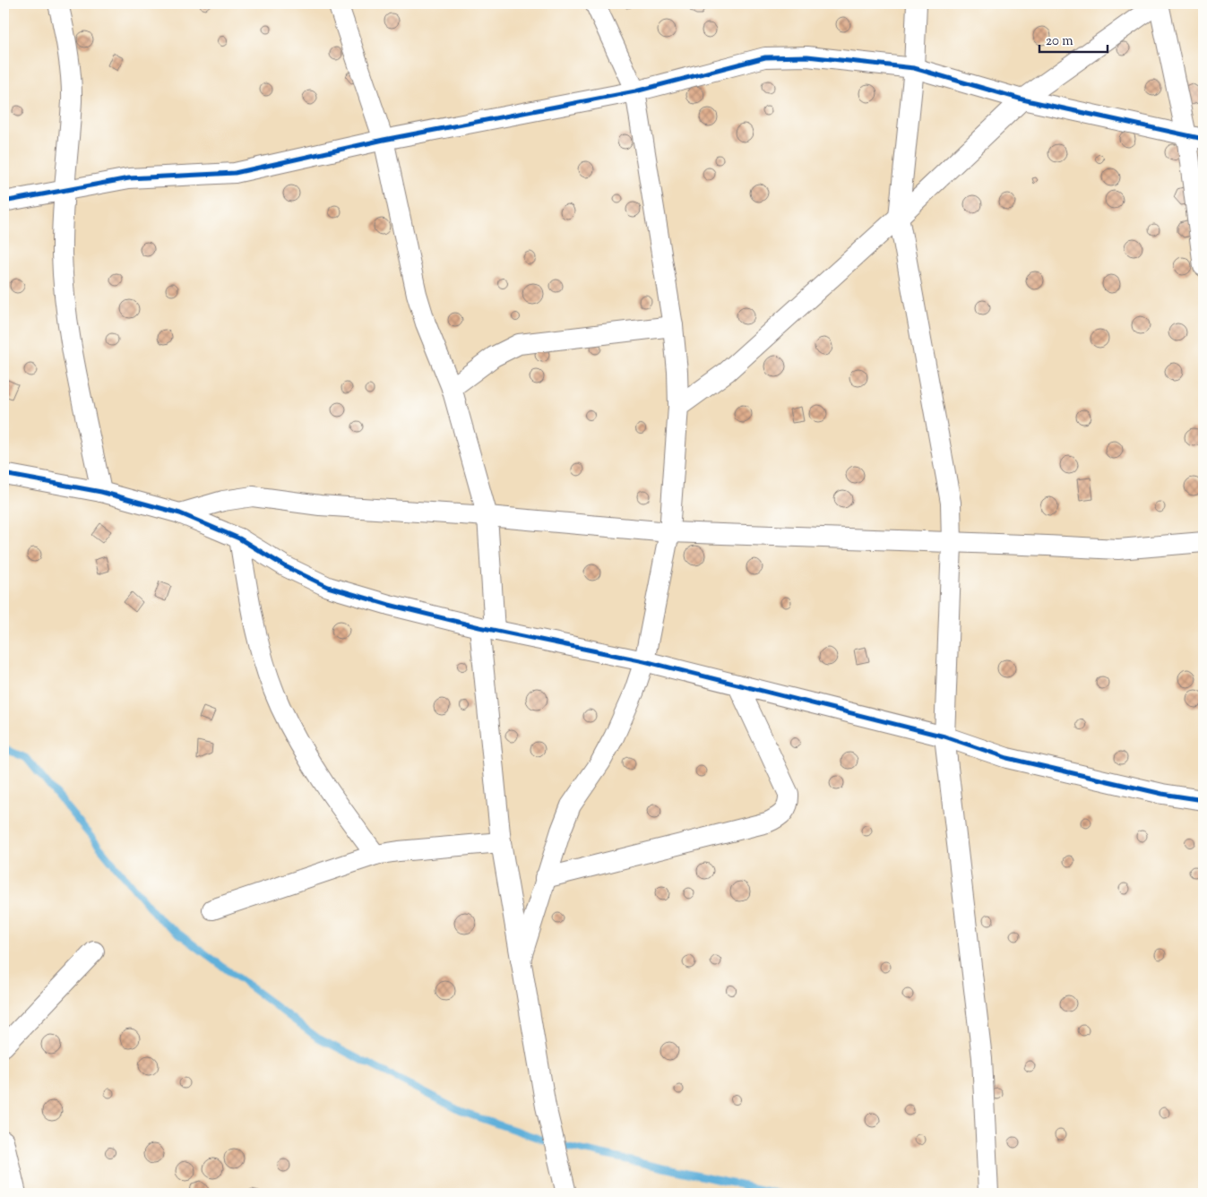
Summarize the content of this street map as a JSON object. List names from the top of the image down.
{
  "scale_bar": "20 m"
}
